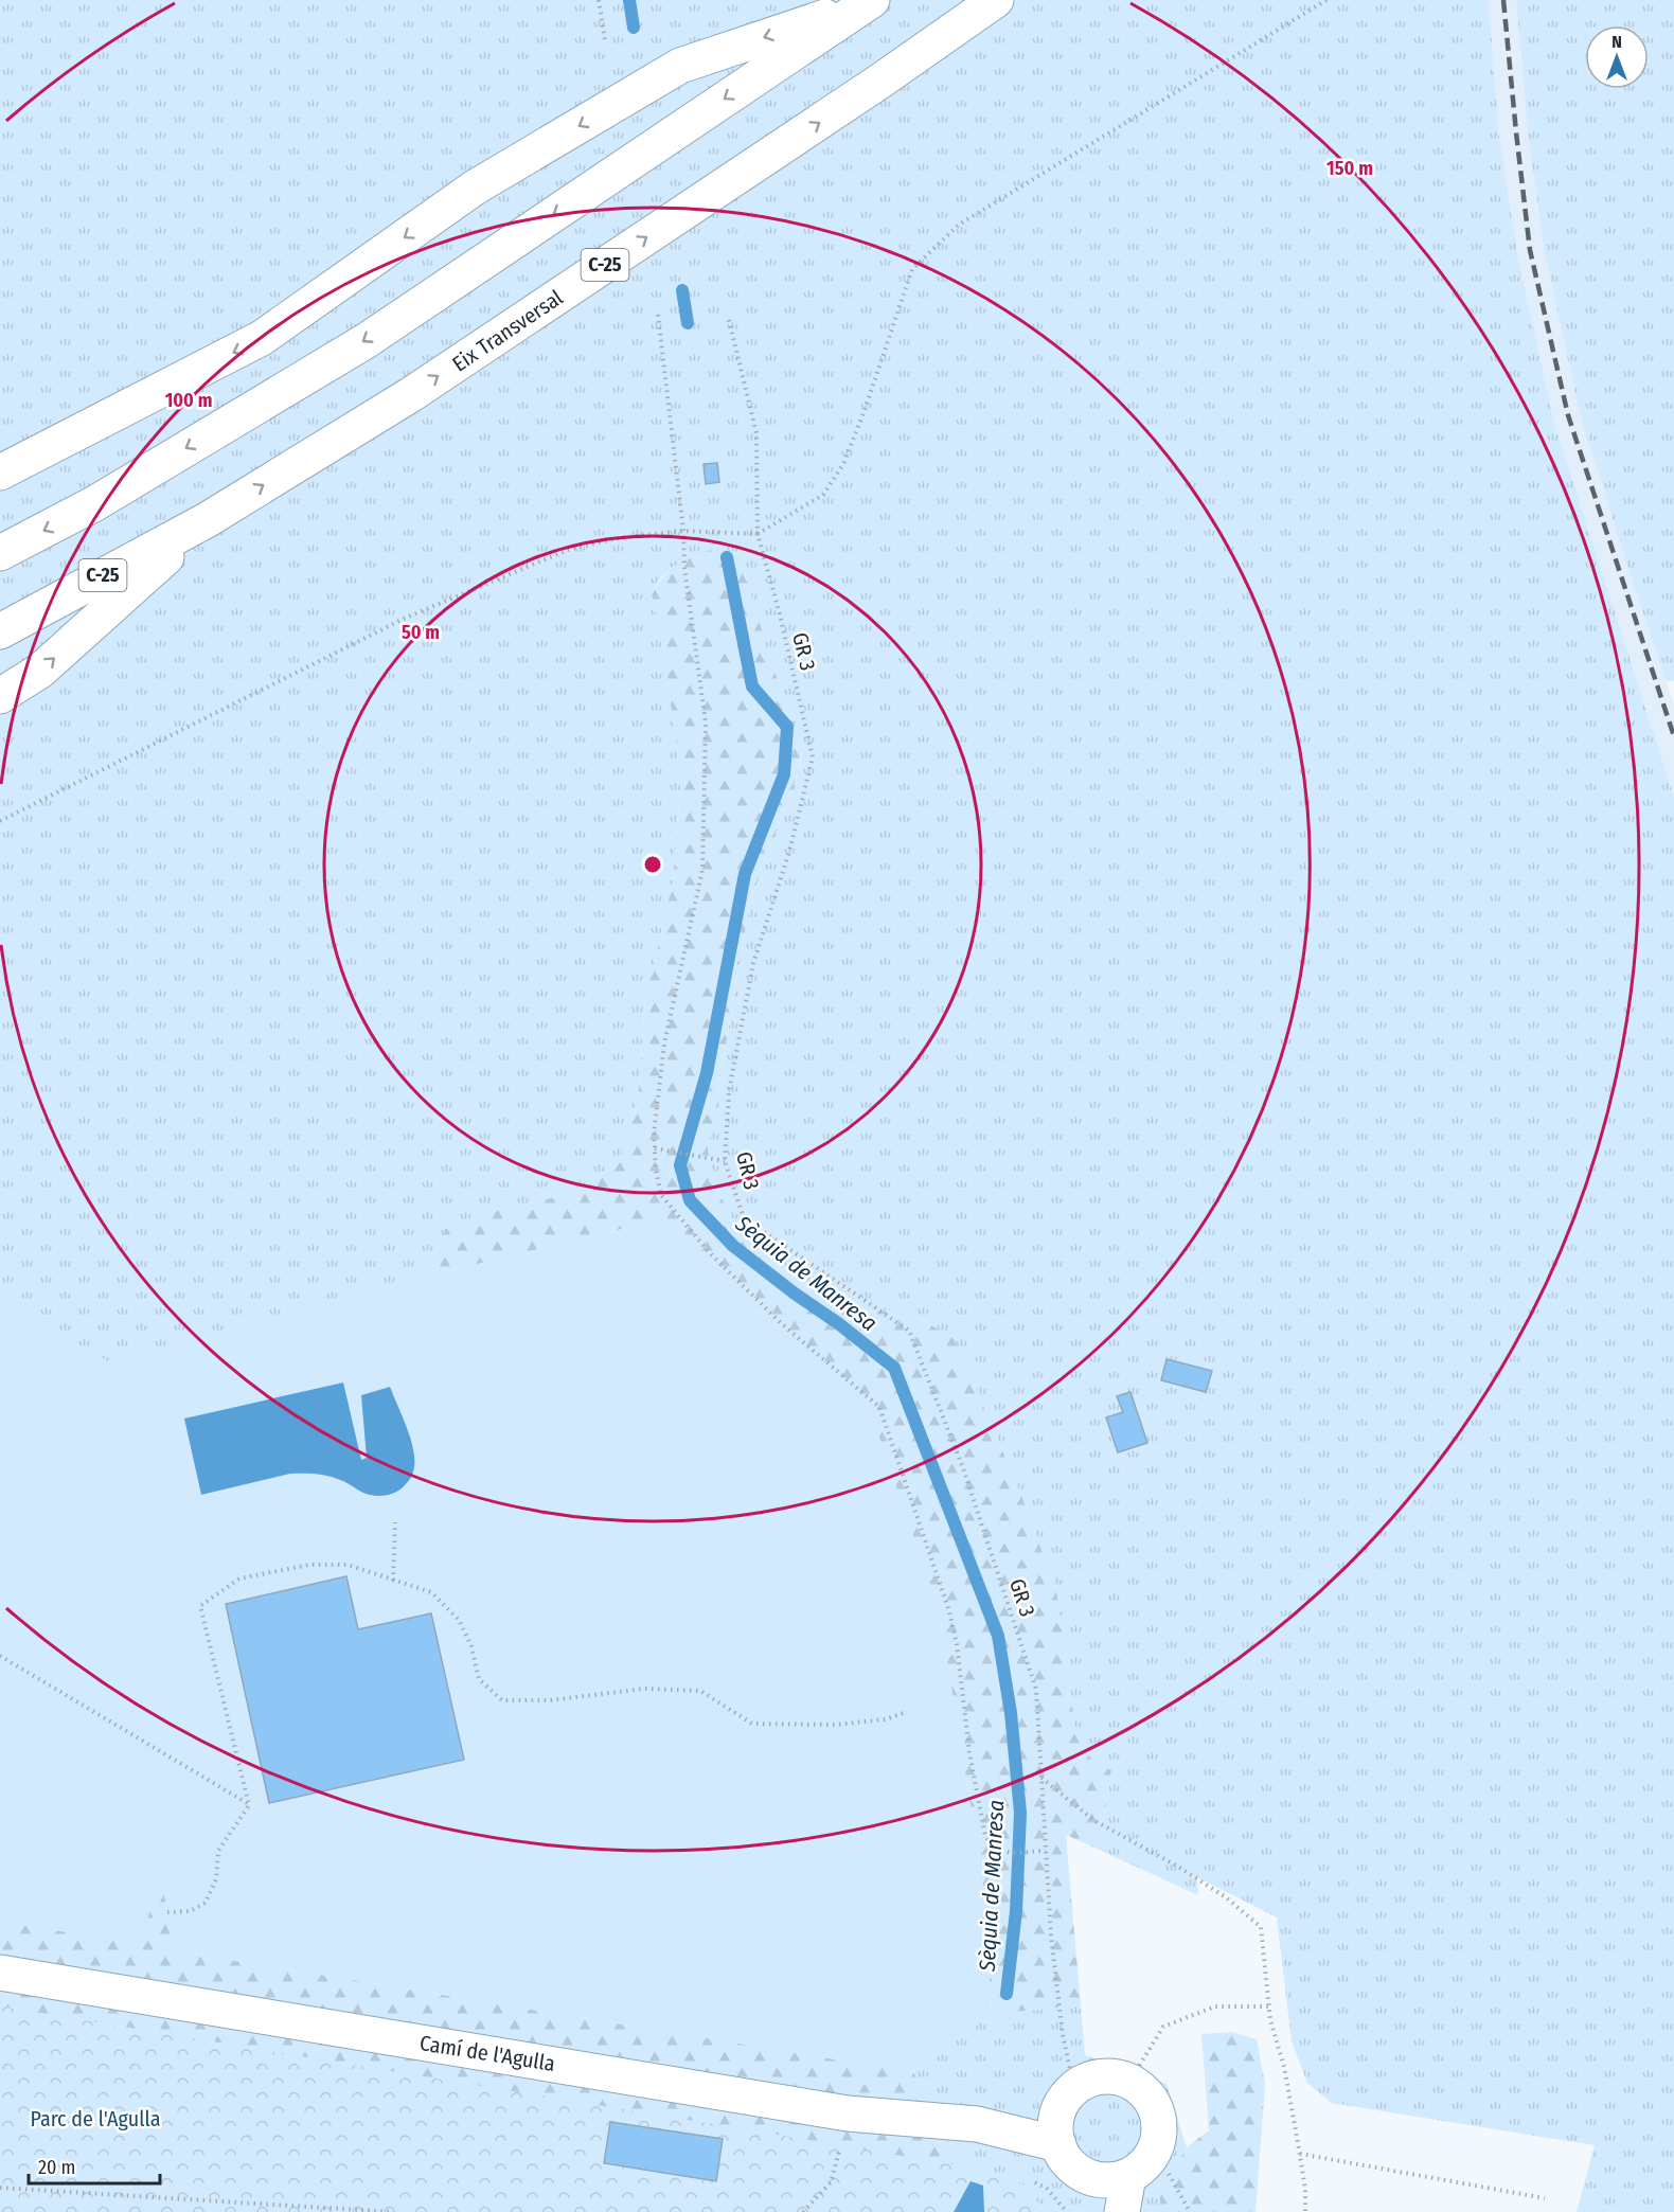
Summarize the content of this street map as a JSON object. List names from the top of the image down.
{
  "streets": {
    "main road": ["C-25", "Eix Transversal", "Camí de l'Agulla"],
    "path": ["GR 3"]
  },
  "crossings": [
    ["GR 3", "Camí de l'Agulla"]
  ],
  "water": ["Sèquia de Manresa"],
  "parks": ["Parc de l'Agulla"],
  "scale_bar": "20 m",
  "north": "top",
  "rings": ["150 m", "100 m", "50 m"]
}
